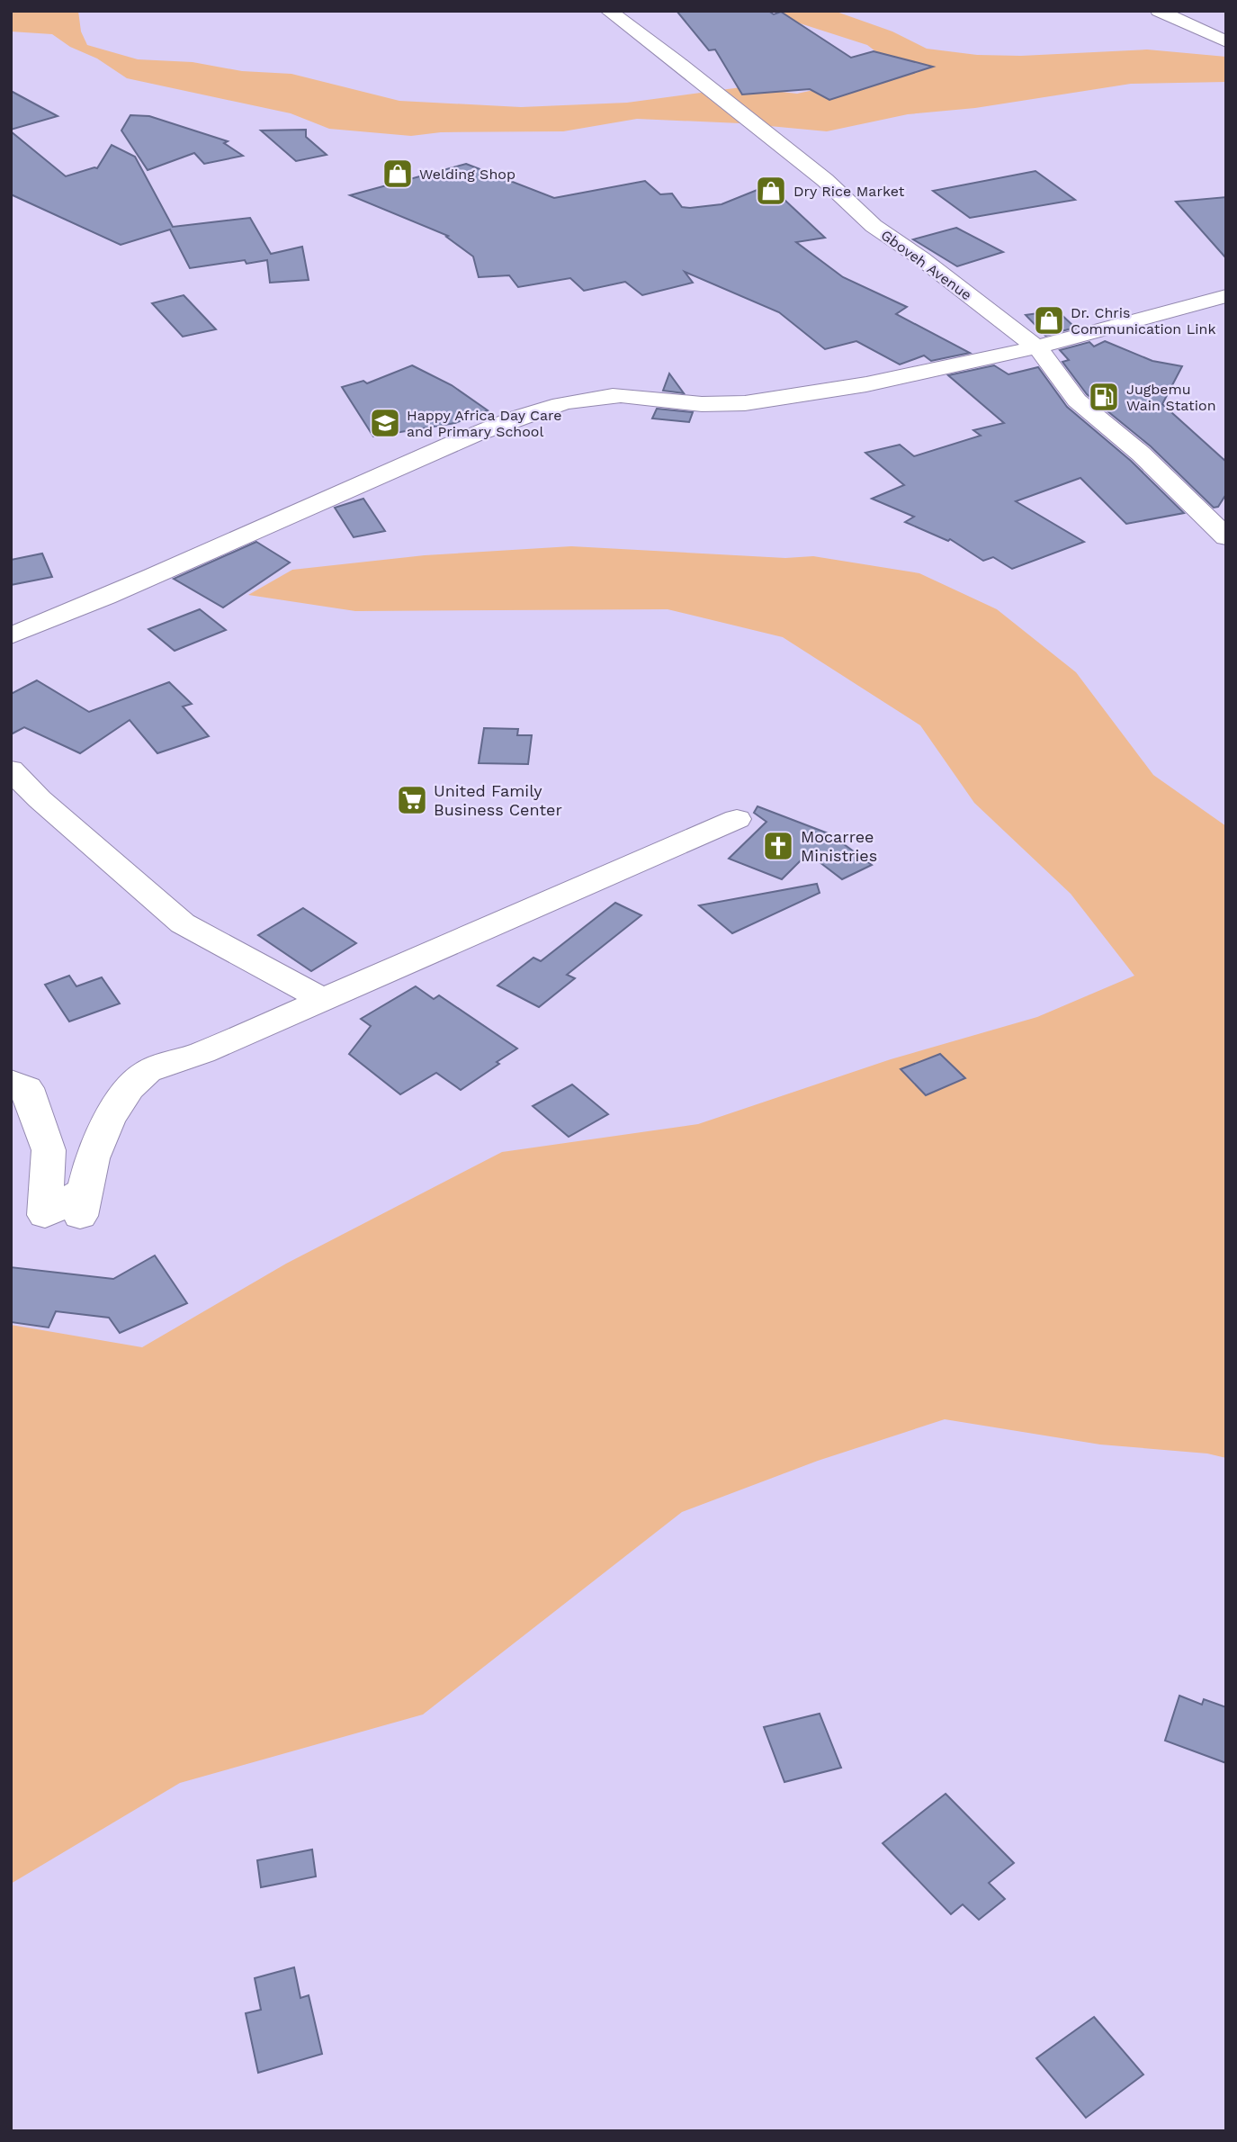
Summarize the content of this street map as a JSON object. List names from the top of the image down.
{
  "streets": {
    "street": ["Gboveh Avenue"]
  },
  "places": {
    "shop": ["Welding Shop", "Dry Rice Market", "Dr. Chris Communication Link"],
    "fuel station": ["Jugbemu Wain Station"],
    "school or university": ["Happy Africa Day Care and Primary School"],
    "supermarket": ["United Family Business Center"],
    "church": ["Mocarree Ministries"]
  }
}
